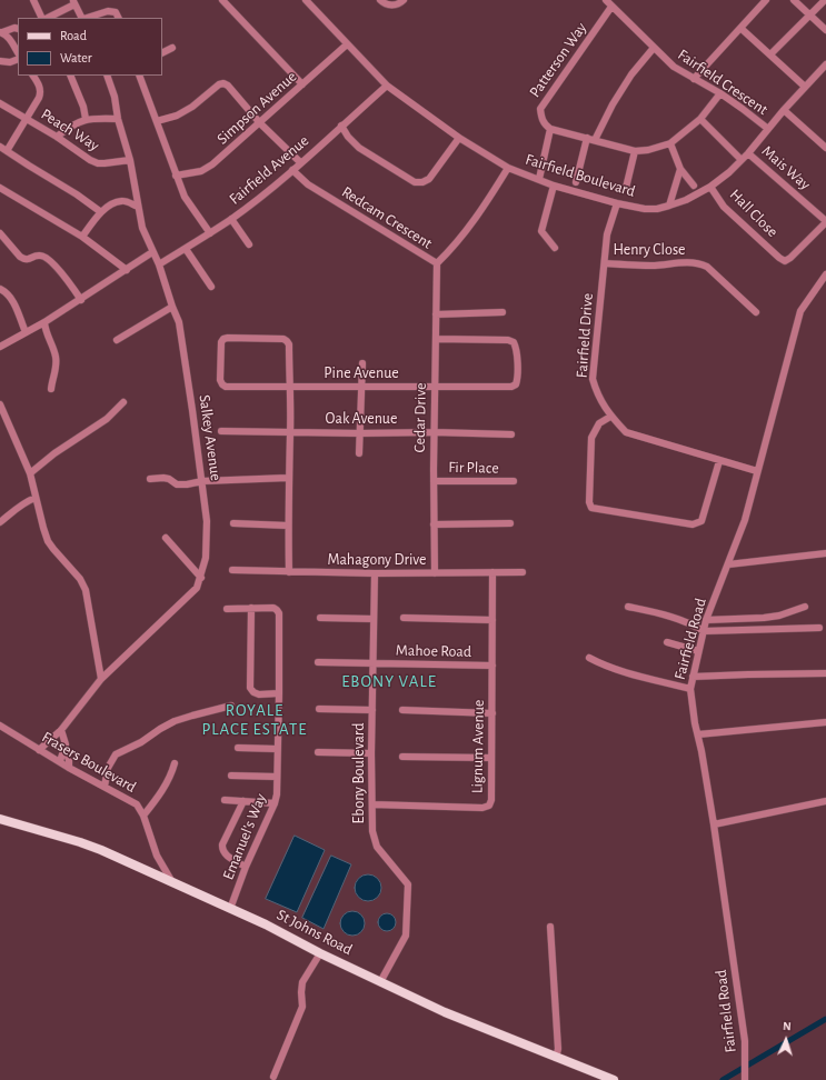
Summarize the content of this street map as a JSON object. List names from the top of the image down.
{
  "streets": {
    "main road": ["St Johns Road"],
    "street": [
      "Patterson Way",
      "Fairfield Crescent",
      "Simpson Avenue",
      "Peach Way",
      "Mais Way",
      "Fairfield Avenue",
      "Fairfield Boulevard",
      "Hall Close",
      "Redcam Crescent",
      "Henry Close",
      "Fairfield Drive",
      "Pine Avenue",
      "Cedar Drive",
      "Oak Avenue",
      "Salkey Avenue",
      "Fir Place",
      "Mahagony Drive",
      "Fairfield Road",
      "Mahoe Road",
      "Lignum Avenue",
      "Frasers Boulevard",
      "Ebony Boulevard",
      "Emanuel's Way"
    ]
  },
  "crossings": [
    ["Patterson Way", "Fairfield Crescent"],
    ["Fairfield Crescent", "Fairfield Boulevard"],
    ["Simpson Avenue", "Fairfield Boulevard"],
    ["Peach Way", "Salkey Avenue"],
    ["Mais Way", "Fairfield Boulevard"],
    ["Mais Way", "Hall Close"],
    ["Fairfield Avenue", "Fairfield Boulevard"],
    ["Fairfield Avenue", "Redcam Crescent"],
    ["Fairfield Avenue", "Salkey Avenue"],
    ["Fairfield Boulevard", "Hall Close"],
    ["Fairfield Boulevard", "Redcam Crescent"],
    ["Fairfield Boulevard", "Fairfield Drive"],
    ["Redcam Crescent", "Cedar Drive"],
    ["Henry Close", "Fairfield Drive"],
    ["Fairfield Drive", "Fairfield Road"],
    ["Pine Avenue", "Cedar Drive"],
    ["Cedar Drive", "Oak Avenue"],
    ["Cedar Drive", "Fir Place"],
    ["Cedar Drive", "Mahagony Drive"],
    ["Salkey Avenue", "Frasers Boulevard"],
    ["Mahagony Drive", "Lignum Avenue"],
    ["Mahagony Drive", "Ebony Boulevard"],
    ["Mahoe Road", "Lignum Avenue"],
    ["Mahoe Road", "Ebony Boulevard"],
    ["Lignum Avenue", "Ebony Boulevard"],
    ["Frasers Boulevard", "St Johns Road"],
    ["Ebony Boulevard", "St Johns Road"],
    ["Emanuel's Way", "St Johns Road"]
  ],
  "districts": ["EBONY VALE", "ROYALE PLACE ESTATE"],
  "legend": ["Road", "Water"],
  "north": "top"
}
